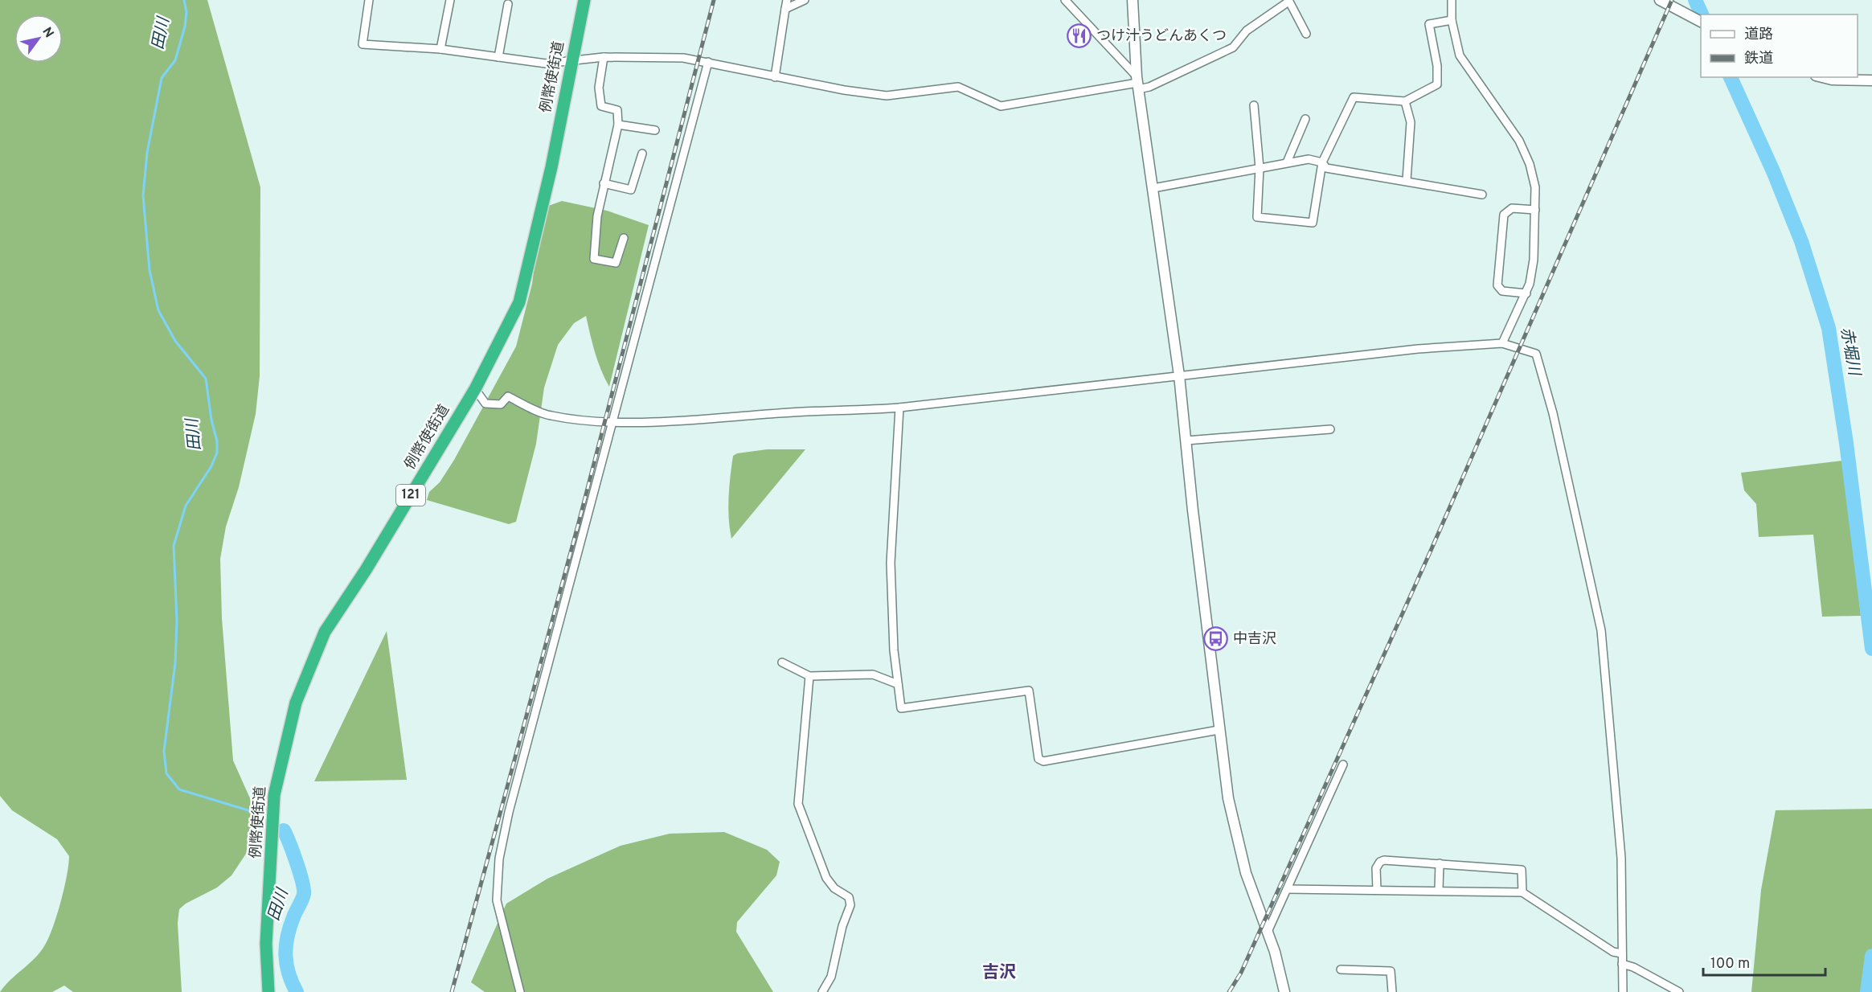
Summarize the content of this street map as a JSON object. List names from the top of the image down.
{
  "streets": {
    "highway": ["例幣使街道", "121"]
  },
  "districts": ["吉沢"],
  "water": ["田川", "赤堀川"],
  "places": {
    "restaurant": ["つけ汁うどんあくつ"],
    "bus stop": ["中吉沢"]
  },
  "legend": ["道路", "鉄道"],
  "scale_bar": "100 m",
  "north": "top right"
}
